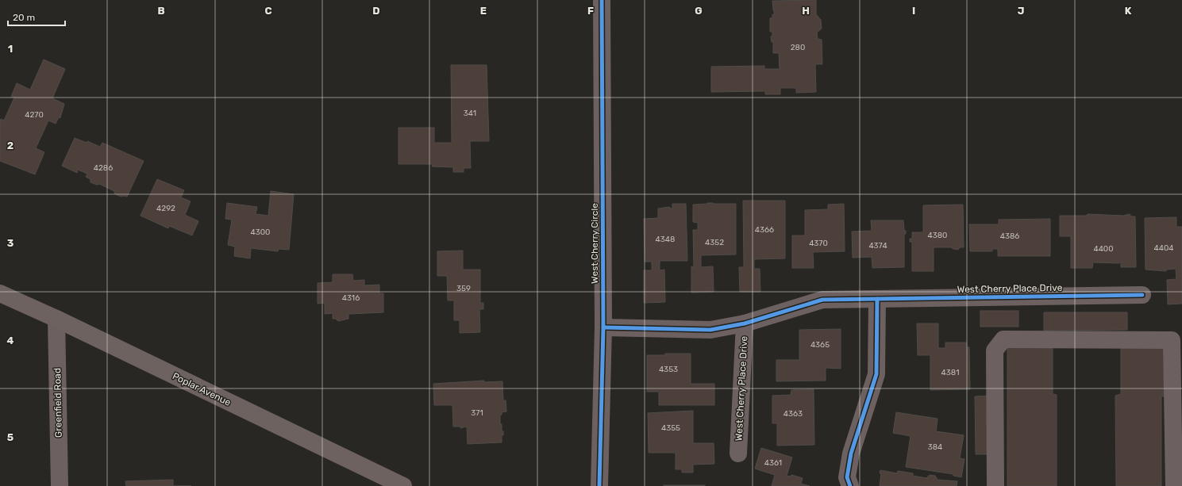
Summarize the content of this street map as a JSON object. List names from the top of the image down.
{
  "streets": {
    "main road": ["Poplar Avenue"],
    "street": ["West Cherry Circle", "West Cherry Place Drive", "Greenfield Road"]
  },
  "crossings": [
    ["West Cherry Circle", "West Cherry Place Drive"],
    ["Poplar Avenue", "Greenfield Road"]
  ],
  "house_numbers": [
    "280",
    "341",
    "4270",
    "4286",
    "4292",
    "4366",
    "4300",
    "4380",
    "4386",
    "4348",
    "4352",
    "4370",
    "4374",
    "4404",
    "4400",
    "359",
    "4316",
    "4365",
    "4353",
    "4381",
    "371",
    "4363",
    "4355",
    "384",
    "4361"
  ],
  "scale_bar": "20 m",
  "grid": {
    "columns": [
      "B",
      "C",
      "D",
      "E",
      "F",
      "G",
      "H",
      "I",
      "J",
      "K"
    ],
    "rows": [
      "1",
      "2",
      "3",
      "4",
      "5"
    ]
  }
}
